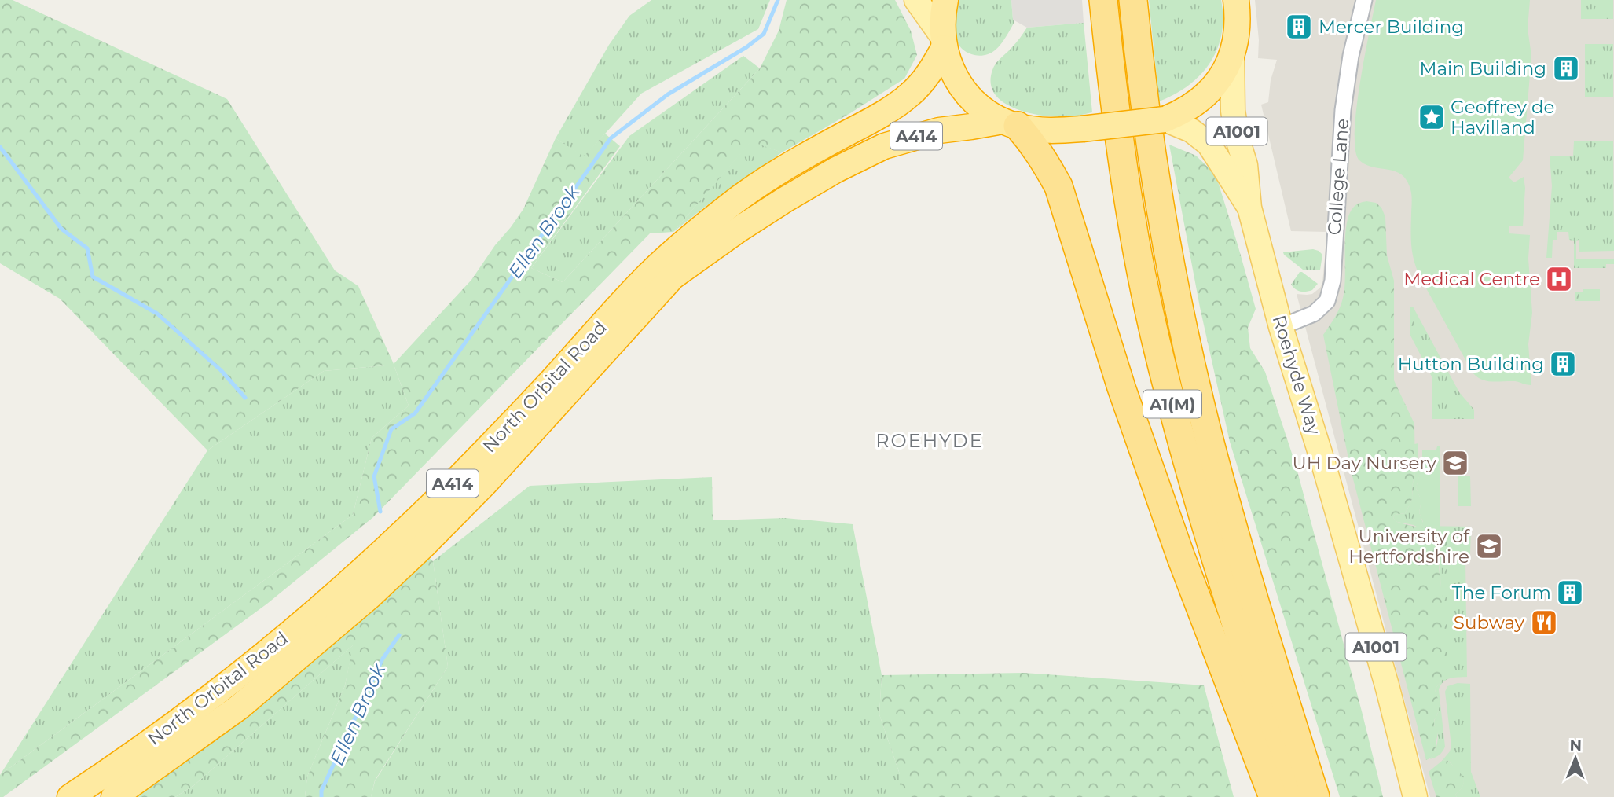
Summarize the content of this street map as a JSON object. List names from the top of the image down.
{
  "streets": {
    "highway": ["A414", "North Orbital Road", "A1(M)"],
    "main road": ["A1001", "Roehyde Way"],
    "street": ["College Lane"]
  },
  "crossings": [
    ["College Lane", "Roehyde Way"]
  ],
  "districts": ["ROEHYDE"],
  "water": ["Ellen Brook"],
  "places": {
    "building": [
      "Mercer Building",
      "Main Building",
      "Hutton Building",
      "The Forum"
    ],
    "place": ["Geoffrey de Havilland"],
    "hospital": ["Medical Centre"],
    "school or university": ["UH Day Nursery", "University of Hertfordshire"],
    "restaurant": ["Subway"]
  },
  "north": "top"
}
